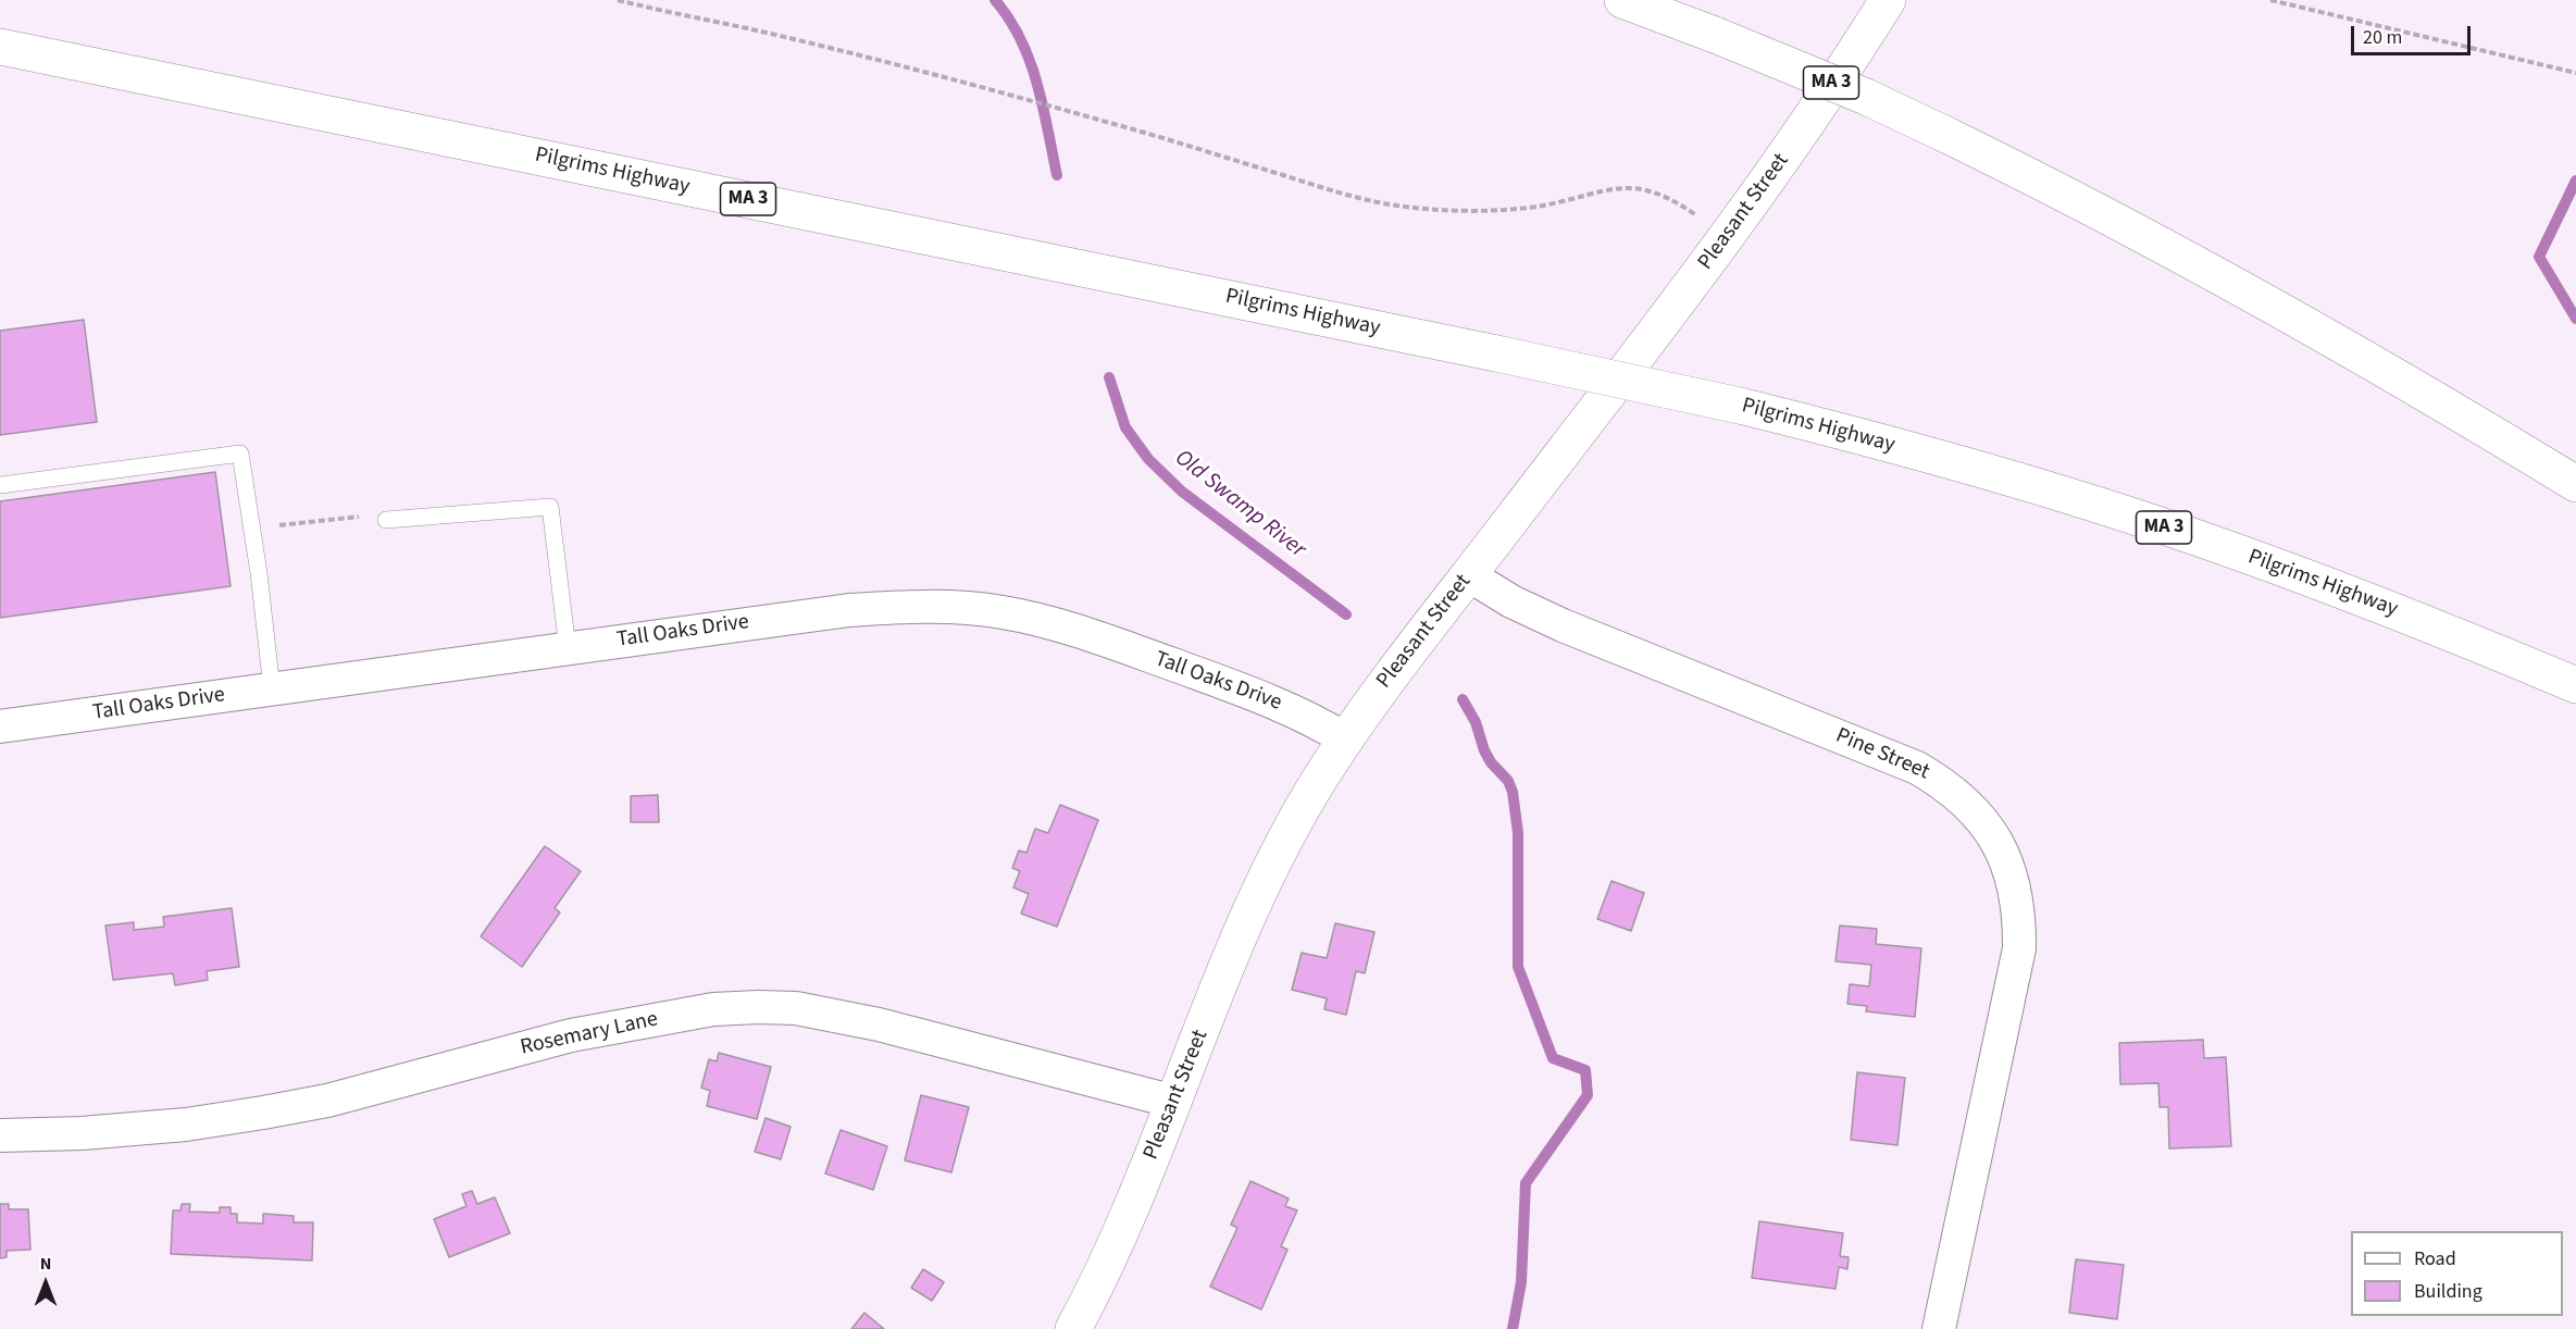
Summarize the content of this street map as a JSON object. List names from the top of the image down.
{
  "streets": {
    "main road": ["MA 3", "Pilgrims Highway", "Pleasant Street"],
    "street": ["Tall Oaks Drive", "Pine Street", "Rosemary Lane"]
  },
  "crossings": [
    ["Pleasant Street", "Tall Oaks Drive"],
    ["Pleasant Street", "Pine Street"],
    ["Pleasant Street", "Rosemary Lane"]
  ],
  "water": ["Old Swamp River"],
  "legend": ["Road", "Building"],
  "scale_bar": "20 m",
  "north": "top"
}
